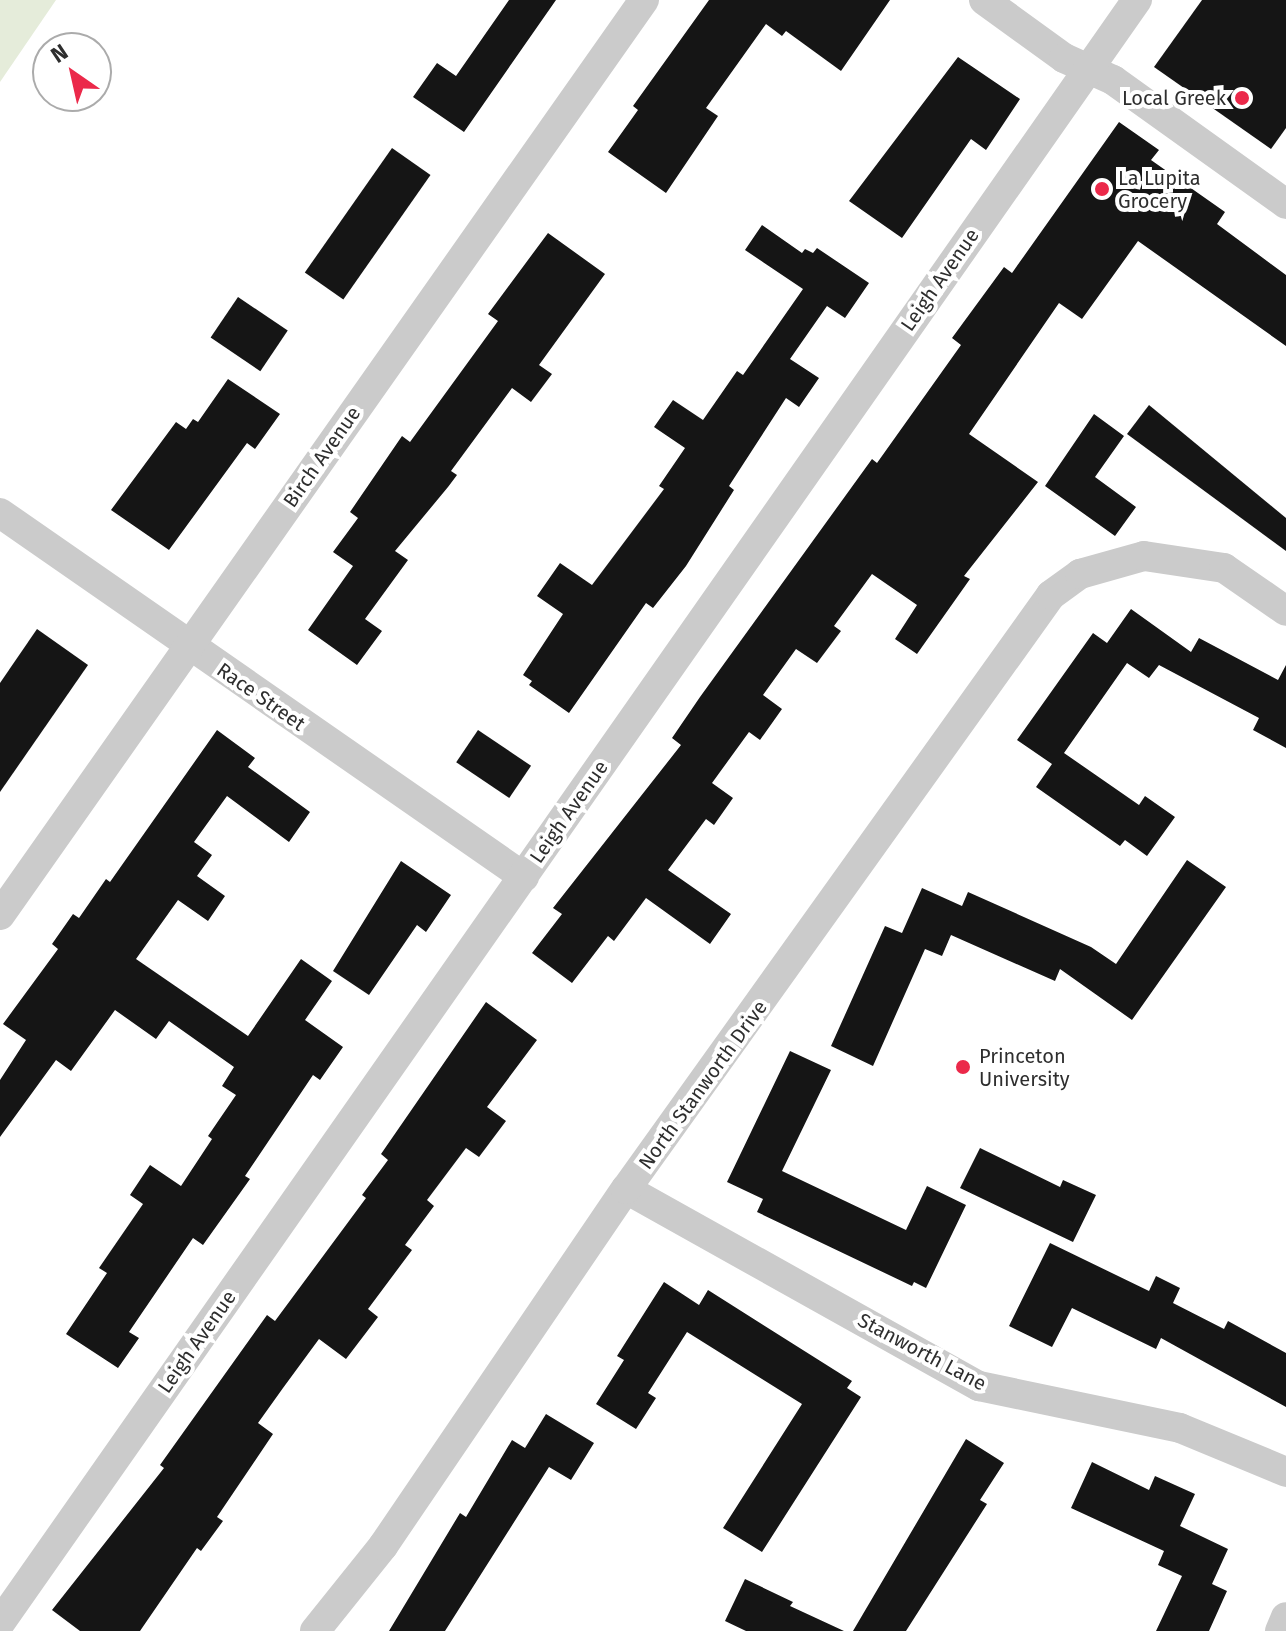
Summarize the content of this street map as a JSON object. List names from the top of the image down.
{
  "streets": {
    "street": [
      "Leigh Avenue",
      "Birch Avenue",
      "Race Street",
      "North Stanworth Drive",
      "Stanworth Lane"
    ]
  },
  "crossings": [
    ["Leigh Avenue", "Race Street"],
    ["Birch Avenue", "Race Street"],
    ["North Stanworth Drive", "Stanworth Lane"]
  ],
  "places": ["Local Greek", "La Lupita Grocery", "Princeton University"],
  "north": "top left"
}
